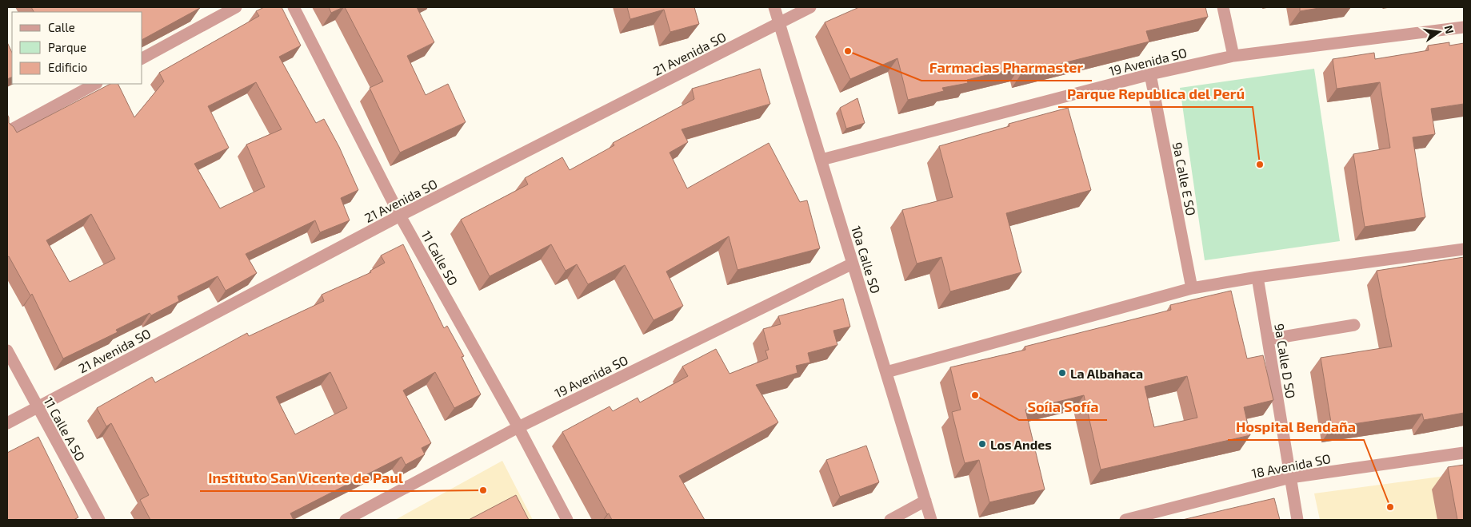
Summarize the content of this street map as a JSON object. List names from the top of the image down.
{
  "streets": {
    "street": [
      "21 Avenida SO",
      "19 Avenida SO",
      "9a Calle E SO",
      "11 Calle SO",
      "10a Calle SO",
      "9a Calle D SO",
      "11 Calle A SO",
      "18 Avenida SO"
    ]
  },
  "crossings": [
    ["21 Avenida SO", "11 Calle SO"],
    ["21 Avenida SO", "10a Calle SO"],
    ["21 Avenida SO", "11 Calle A SO"],
    ["19 Avenida SO", "9a Calle E SO"],
    ["19 Avenida SO", "11 Calle SO"],
    ["19 Avenida SO", "10a Calle SO"],
    ["9a Calle D SO", "18 Avenida SO"]
  ],
  "places": [
    "Farmacias Pharmaster",
    "Parque Republica del Perú",
    "La Albahaca",
    "Soíia Sofía",
    "Los Andes",
    "Instituto San Vicente de Paul",
    "Hospital Bendaña"
  ],
  "legend": ["Calle", "Parque", "Edificio"],
  "north": "right"
}
